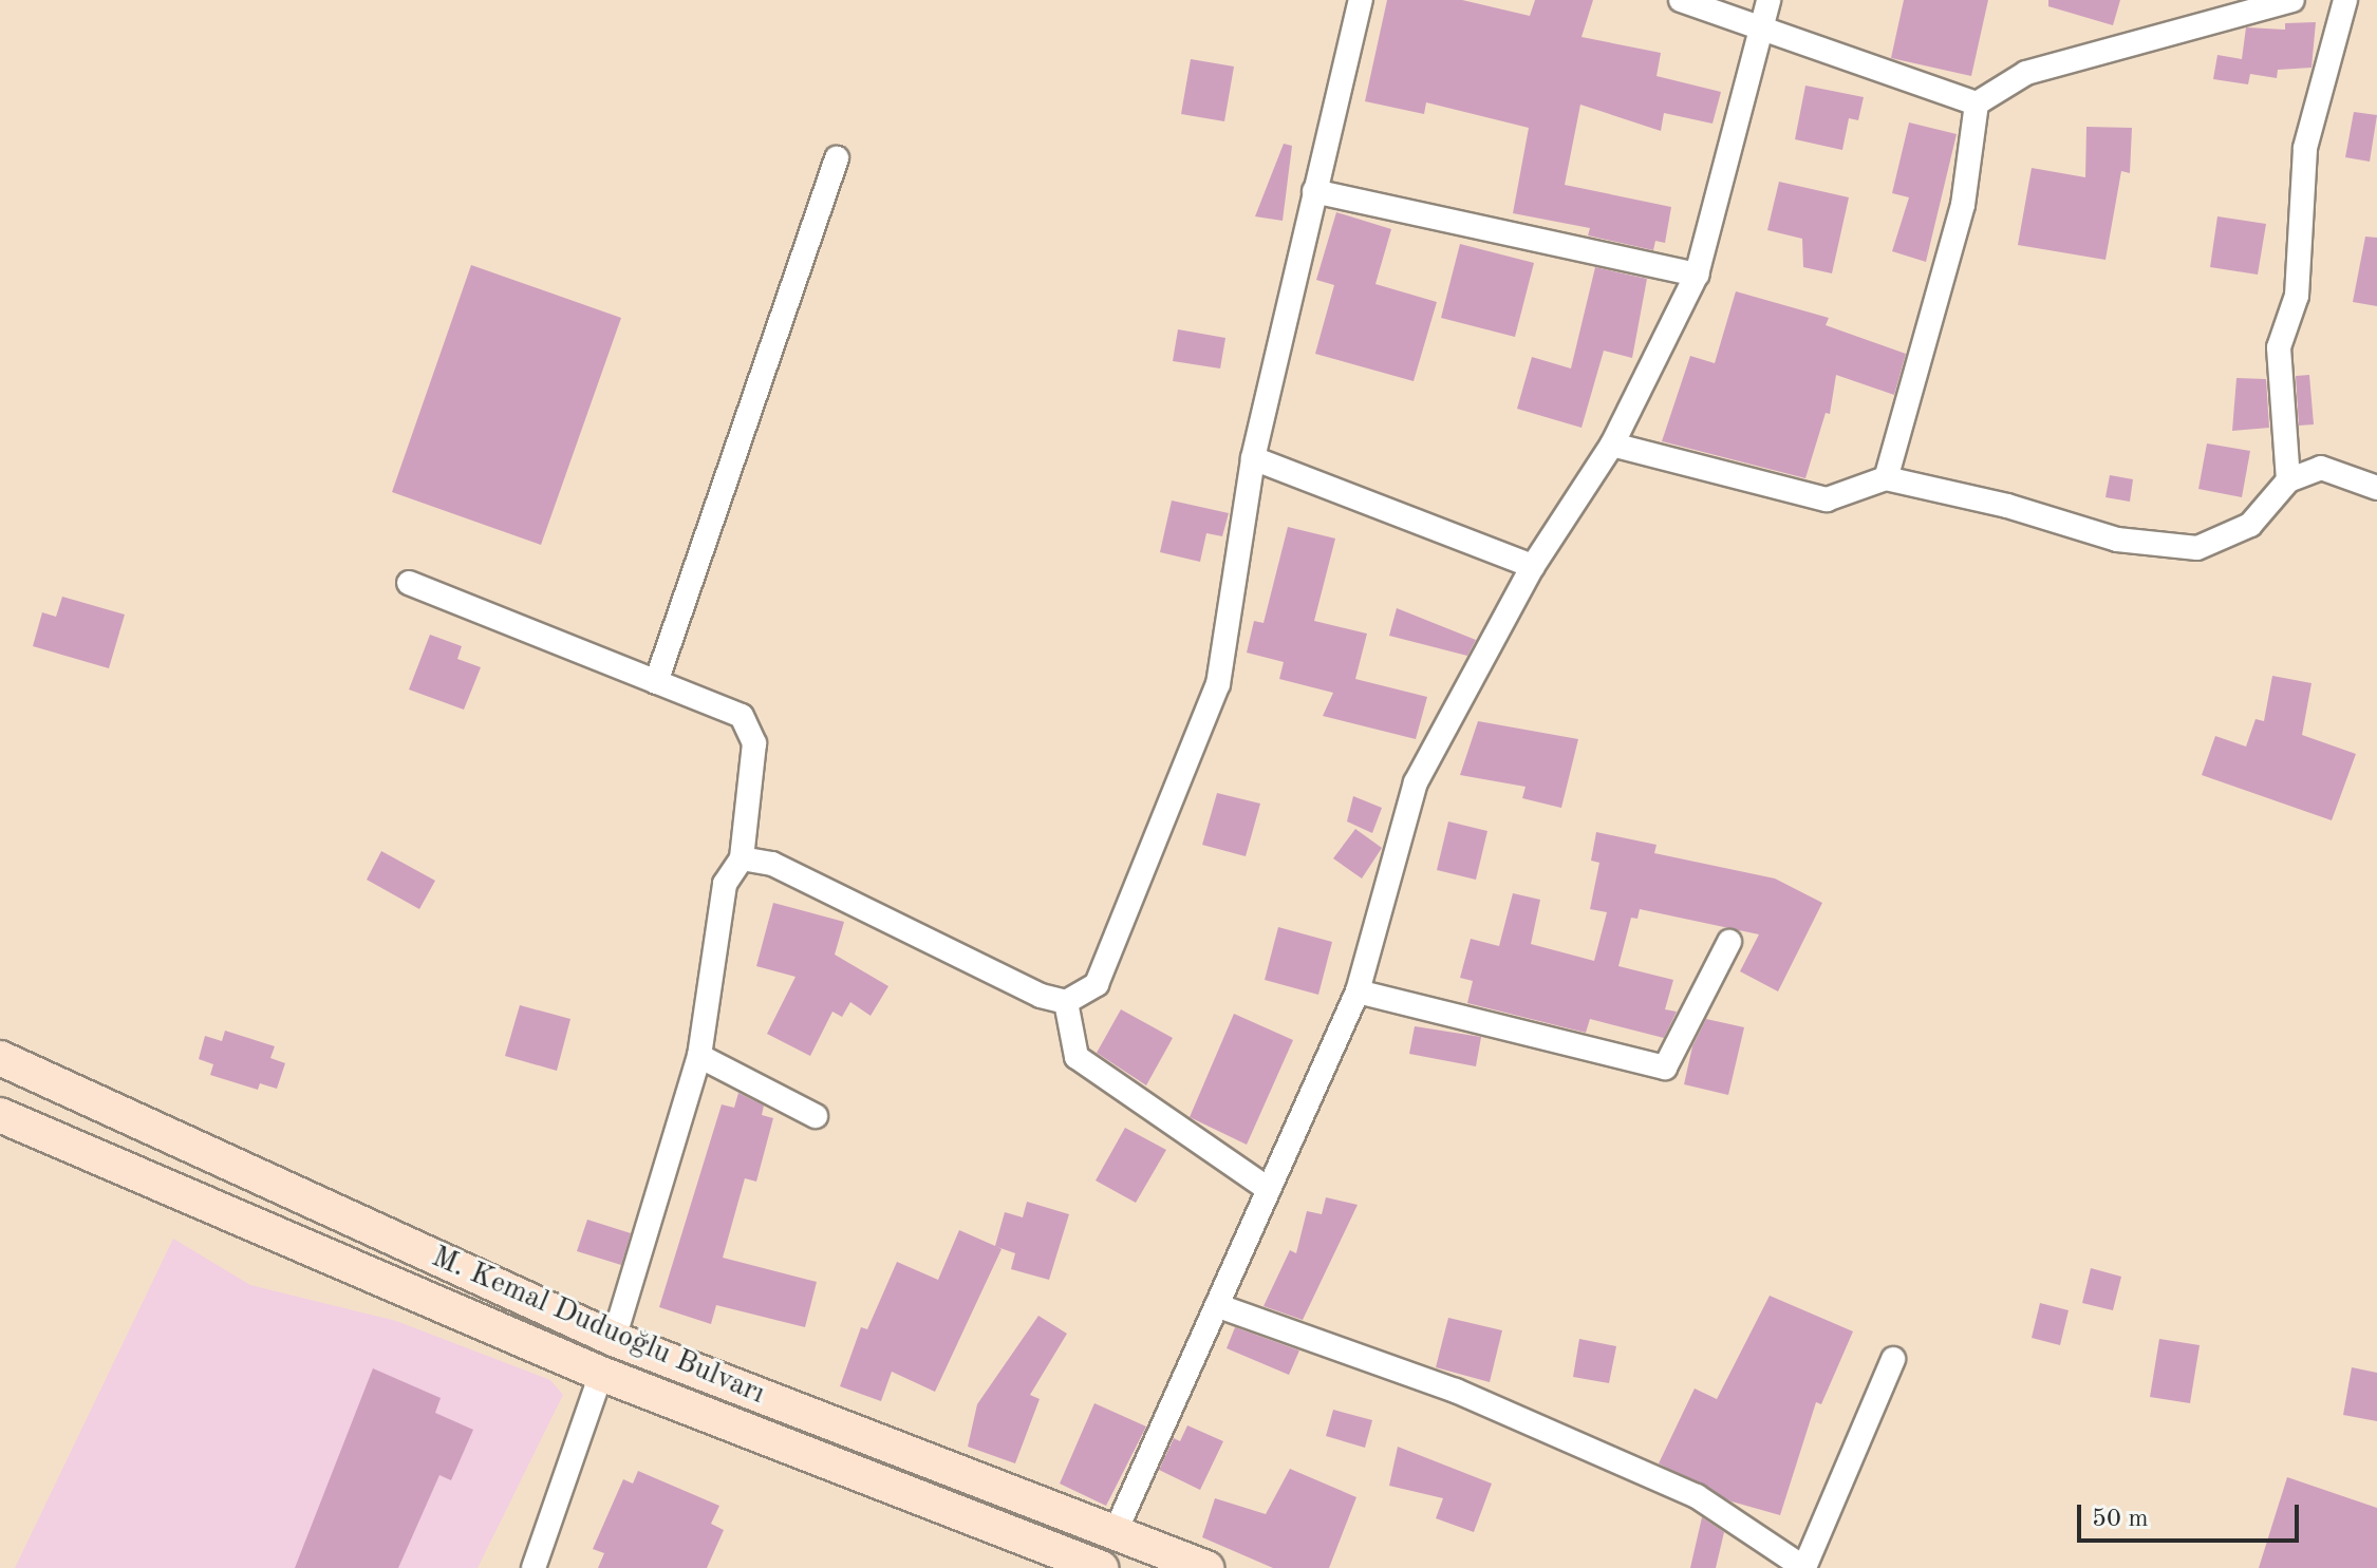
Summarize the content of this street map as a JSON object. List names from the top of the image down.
{
  "streets": {
    "street": ["M. Kemal Duduoğlu Bulvarı"]
  },
  "scale_bar": "50 m"
}
